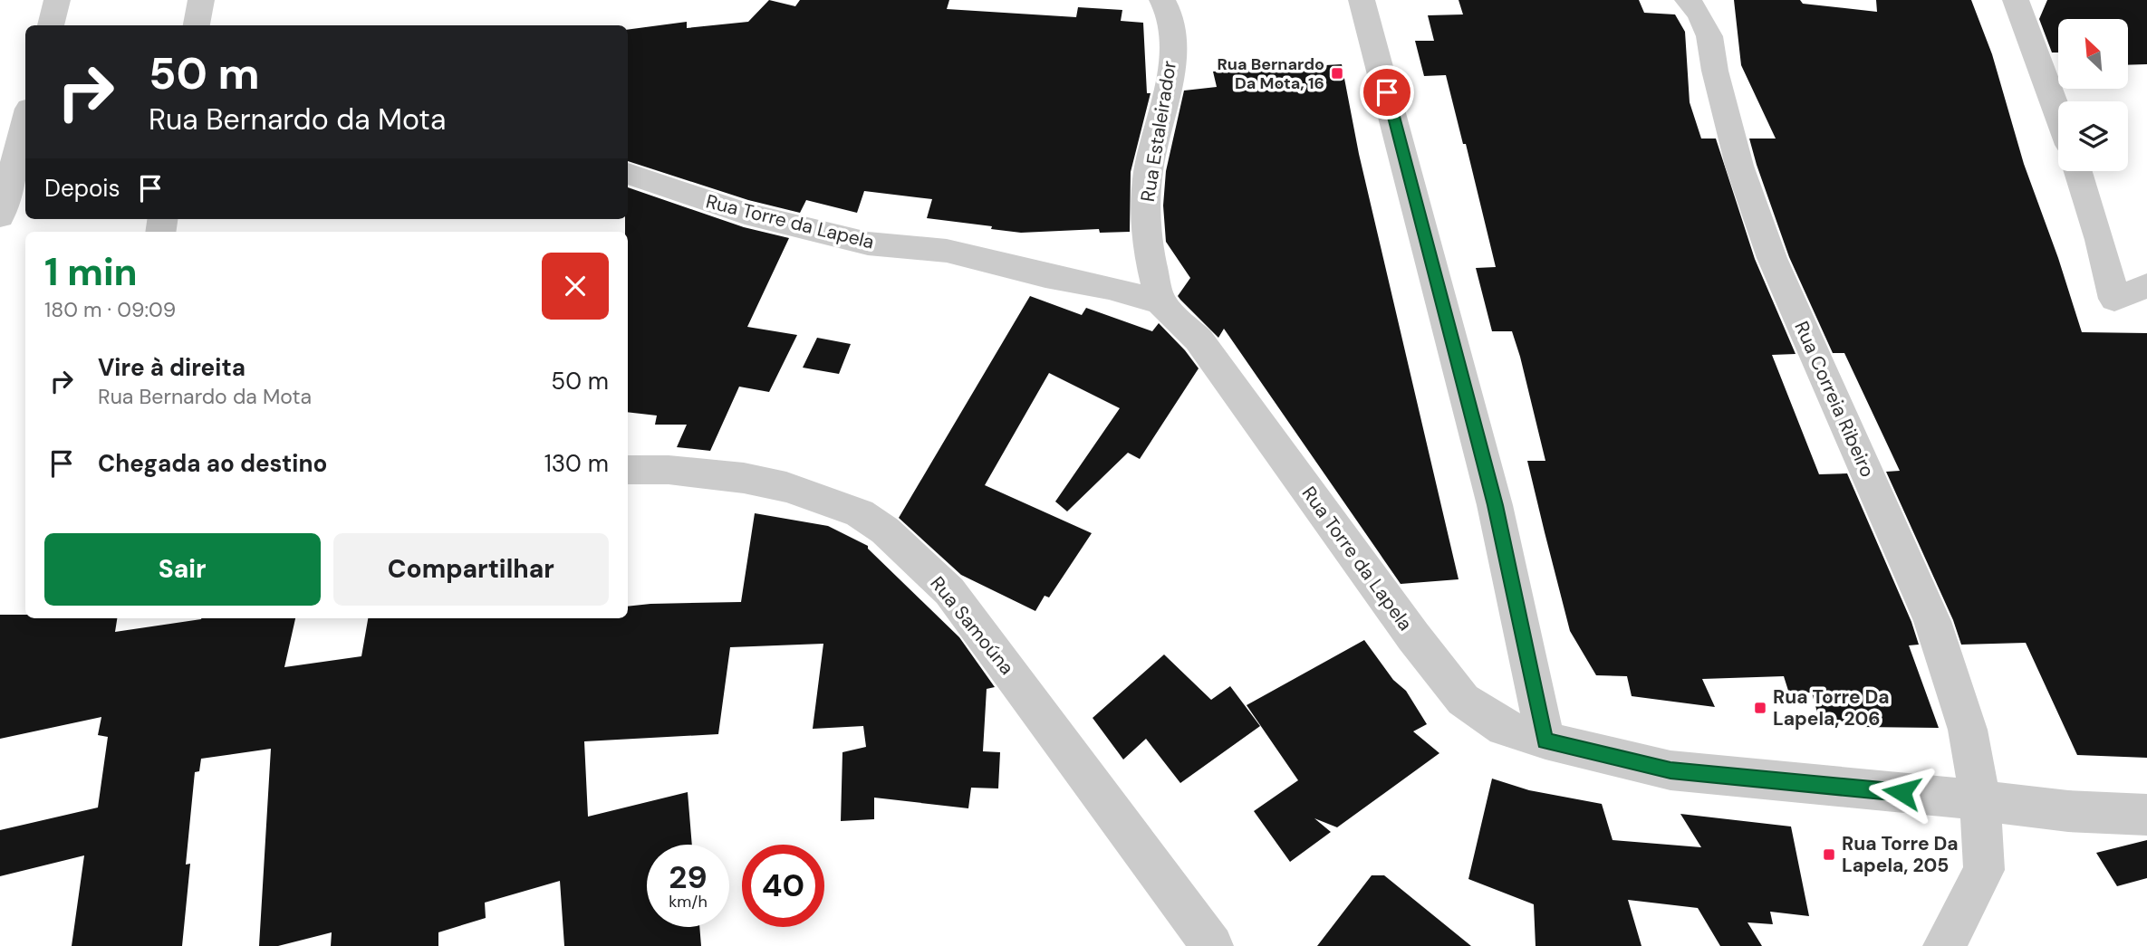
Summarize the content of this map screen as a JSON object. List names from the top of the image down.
{
  "streets": {
    "street": [
      "Rua Estaleirador",
      "Rua Torre da Lapela",
      "Rua Correia Ribeiro",
      "Rua Samoúna"
    ]
  },
  "crossings": [
    ["Rua Estaleirador", "Rua Torre da Lapela"],
    ["Rua Torre da Lapela", "Rua Correia Ribeiro"]
  ],
  "places": {
    "transit": ["Rua Bernardo Da Mota, 16", "Rua Torre Da Lapela, 206", "Rua Torre Da Lapela, 205"]
  },
  "north": "top left",
  "page": {
    "turn": ["50 m", "Rua Bernardo da Mota"],
    "then": "Depois",
    "heading": ["1 min", "180 m · 09:09"],
    "list": [
      {
        "name": "Vire à direita",
        "note": "Rua Bernardo da Mota",
        "value": "50 m"
      },
      {
        "name": "Chegada ao destino",
        "value": "130 m"
      }
    ],
    "buttons": ["Sair", "Compartilhar"],
    "speed": "29 km/h",
    "limit": "40"
  }
}
